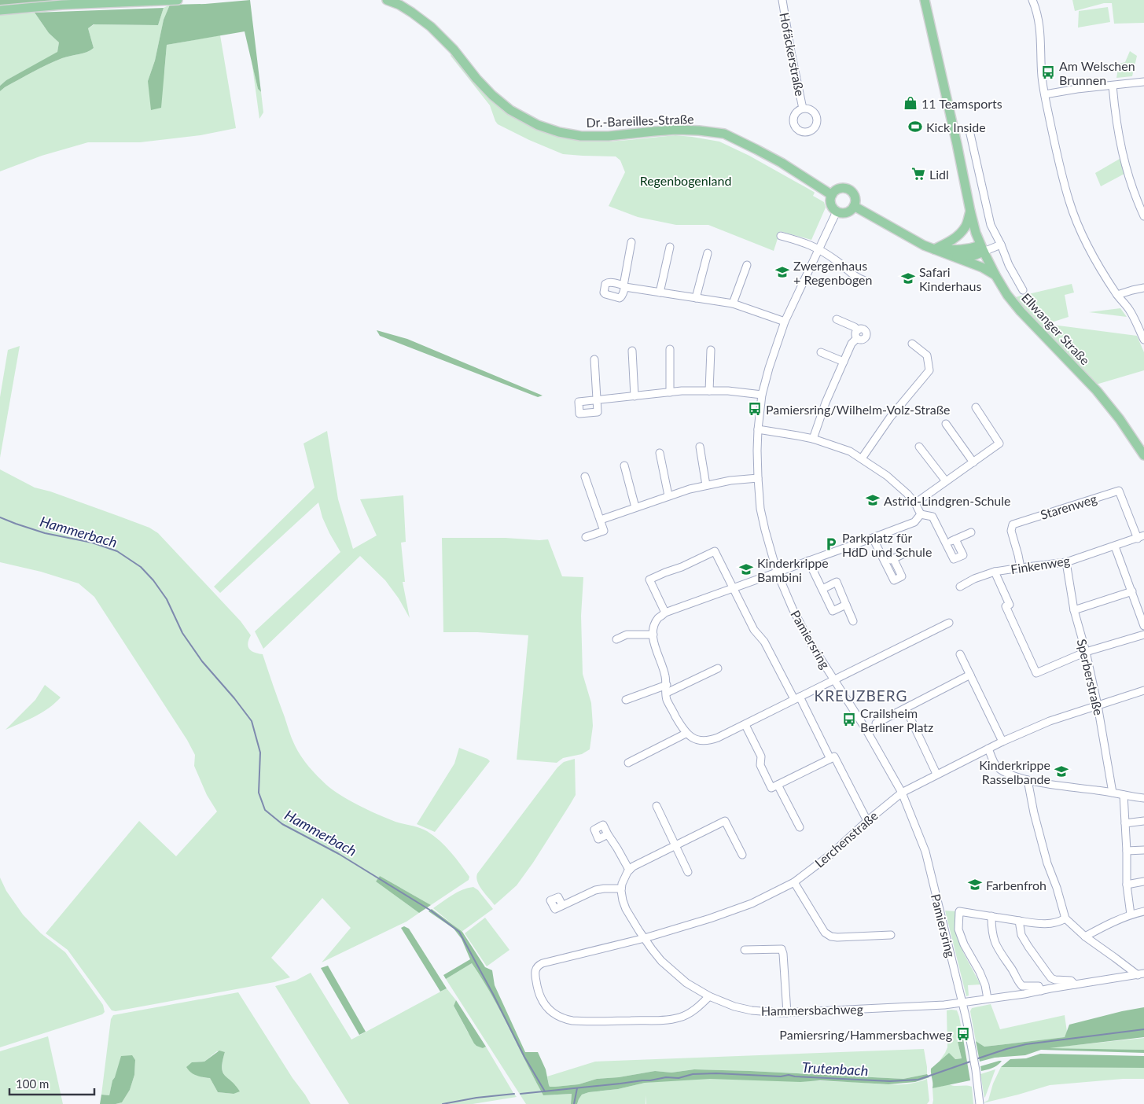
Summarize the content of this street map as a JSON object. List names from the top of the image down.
{
  "streets": {
    "main road": ["Dr.-Bareilles-Straße", "Ellwanger Straße"],
    "street": [
      "Hofäckerstraße",
      "Starenweg",
      "Finkenweg",
      "Pamiersring",
      "Sperberstraße",
      "Lerchenstraße",
      "Hammersbachweg"
    ]
  },
  "crossings": [
    ["Dr.-Bareilles-Straße", "Pamiersring"],
    ["Starenweg", "Finkenweg"],
    ["Finkenweg", "Sperberstraße"],
    ["Pamiersring", "Lerchenstraße"],
    ["Pamiersring", "Hammersbachweg"],
    ["Sperberstraße", "Lerchenstraße"],
    ["Lerchenstraße", "Hammersbachweg"]
  ],
  "districts": ["KREUZBERG"],
  "water": ["Hammerbach", "Trutenbach"],
  "parks": ["Regenbogenland"],
  "places": {
    "bus stop": [
      "Am Welschen Brunnen",
      "Pamiersring/Wilhelm-Volz-Straße",
      "Crailsheim Berliner Platz",
      "Pamiersring/Hammersbachweg"
    ],
    "shop": ["11 Teamsports"],
    "sports": ["Kick Inside"],
    "supermarket": ["Lidl"],
    "school or university": [
      "Zwergenhaus + Regenbogen",
      "Safari Kinderhaus",
      "Astrid-Lindgren-Schule",
      "Kinderkrippe Bambini",
      "Kinderkrippe Rasselbande",
      "Farbenfroh"
    ],
    "parking": ["Parkplatz für HdD und Schule"]
  },
  "scale_bar": "100 m"
}
